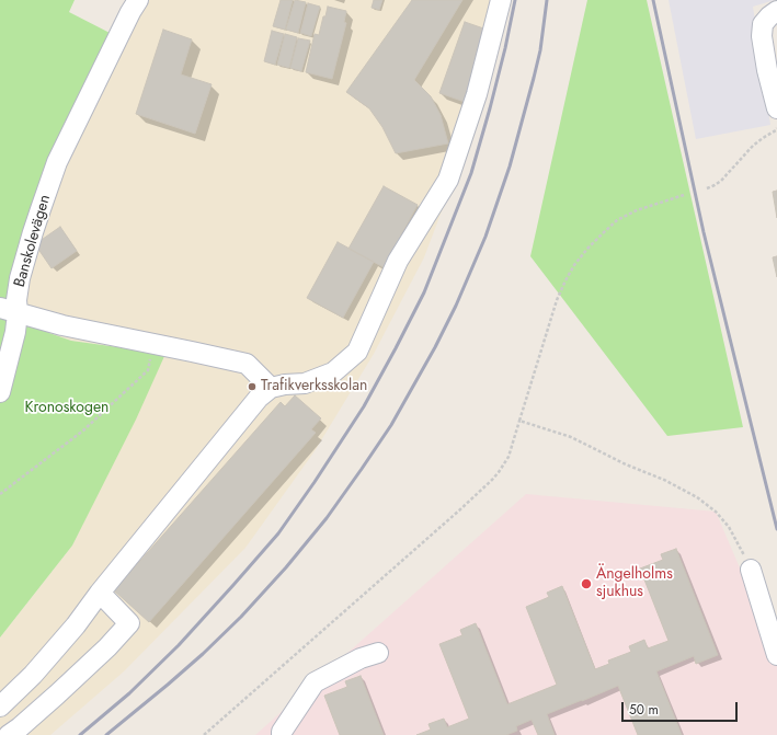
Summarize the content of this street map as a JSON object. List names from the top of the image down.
{
  "streets": {
    "street": ["Banskolevägen"]
  },
  "parks": ["Kronoskogen"],
  "places": ["Trafikverksskolan", "Ängelholms sjukhus"],
  "scale_bar": "50 m"
}
